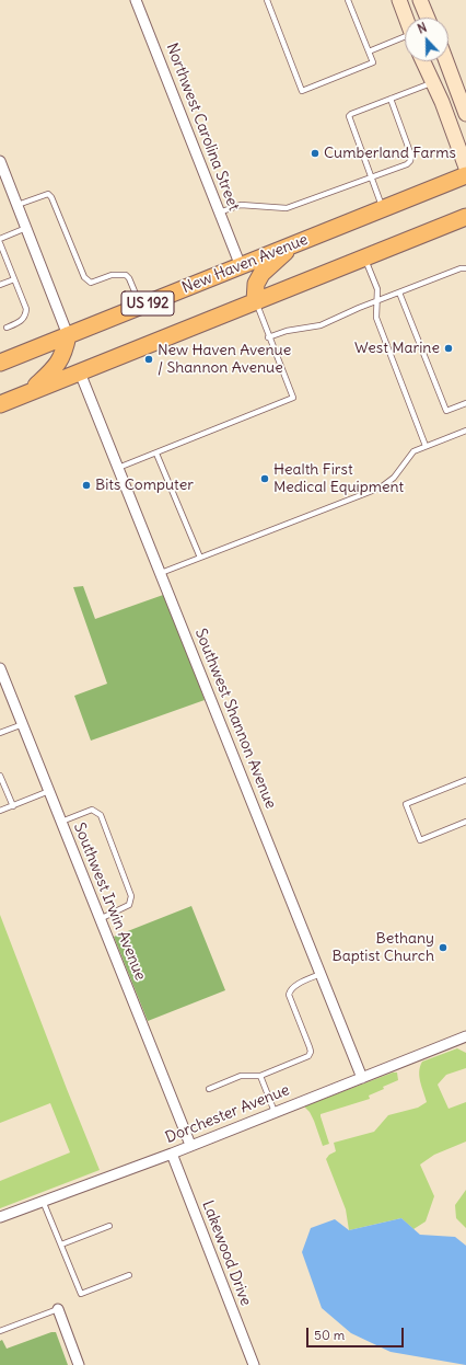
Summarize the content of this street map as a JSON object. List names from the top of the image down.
{
  "streets": {
    "main road": ["New Haven Avenue", "US 192"],
    "street": [
      "Northwest Carolina Street",
      "Southwest Shannon Avenue",
      "Southwest Irwin Avenue",
      "Dorchester Avenue",
      "Lakewood Drive"
    ]
  },
  "crossings": [
    ["Northwest Carolina Street", "New Haven Avenue"],
    ["US 192", "Southwest Shannon Avenue"],
    ["Southwest Shannon Avenue", "Dorchester Avenue"],
    ["Southwest Irwin Avenue", "Dorchester Avenue"],
    ["Dorchester Avenue", "Lakewood Drive"]
  ],
  "places": [
    "Cumberland Farms",
    "West Marine",
    "New Haven Avenue / Shannon Avenue",
    "Health First Medical Equipment",
    "Bits Computer",
    "Bethany Baptist Church"
  ],
  "scale_bar": "50 m",
  "north": "top"
}
